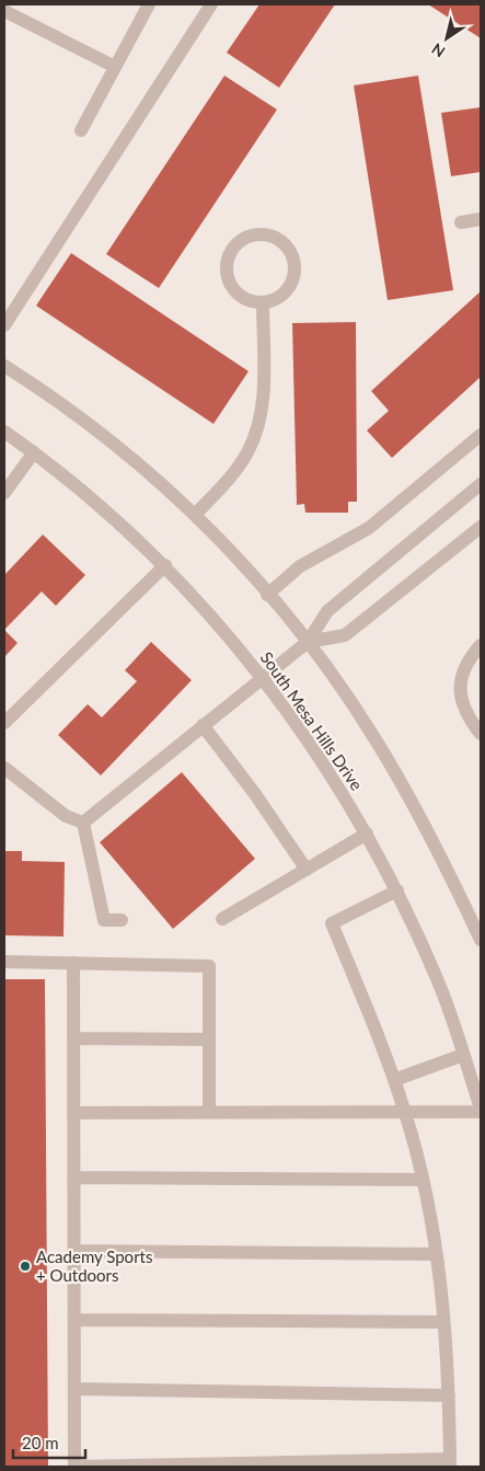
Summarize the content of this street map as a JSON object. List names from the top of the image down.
{
  "streets": {
    "street": ["South Mesa Hills Drive"]
  },
  "places": ["Academy Sports + Outdoors"],
  "scale_bar": "20 m",
  "north": "bottom left"
}
